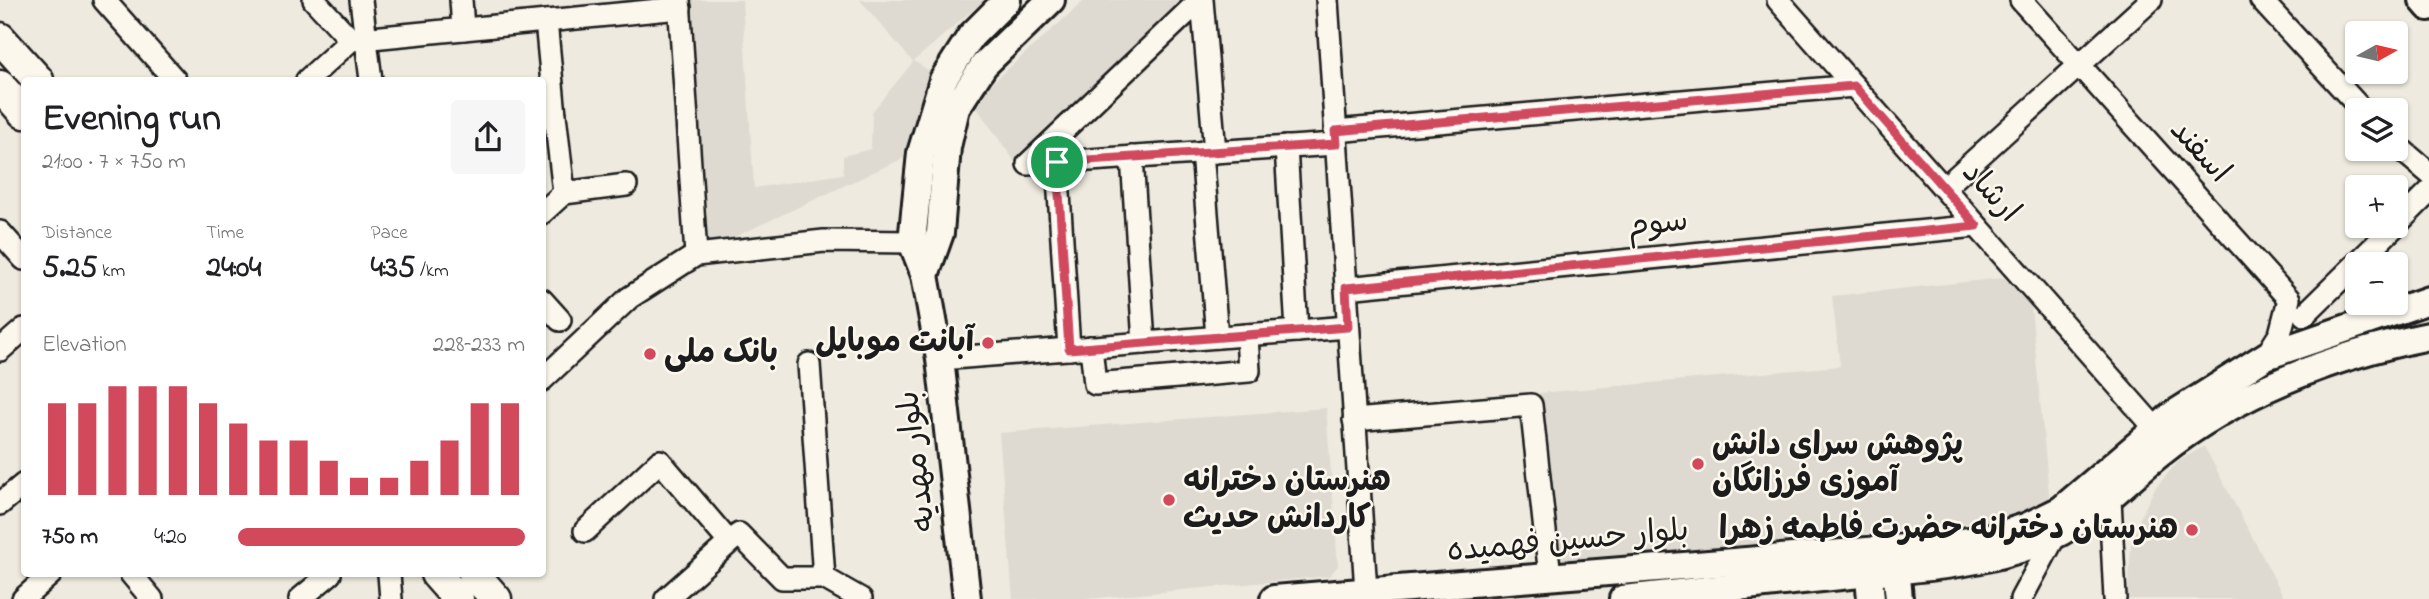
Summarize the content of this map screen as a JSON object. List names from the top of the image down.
{
  "streets": {
    "street": [
      "اسفند",
      "ارشاد",
      "سوم",
      "بلوار مهدیه",
      "بلوار حسین فهمیده"
    ]
  },
  "crossings": [
    ["اسفند", "بلوار حسین فهمیده"],
    ["ارشاد", "سوم"],
    ["ارشاد", "بلوار حسین فهمیده"]
  ],
  "places": [
    "آبانت موبایل",
    "بانک ملی",
    "پژوهش سرای دانش آموزی فرزانگان",
    "هنرستان دخترانه کاردانش حدیث",
    "هنرستان دخترانه حضرت فاطمه زهرا"
  ],
  "north": "right",
  "page": {
    "map_buttons": ["+", "−"],
    "heading": ["Evening run", "21:00 · 7 × 750 m"],
    "stats": [
      ["Distance", "5.25 km"],
      ["Time", "24:04"],
      ["Pace", "4:35 /km"]
    ],
    "chart": ["Elevation", "228–233 m"],
    "list": [
      {
        "name": "750 m",
        "note": "4:20"
      }
    ]
  }
}
